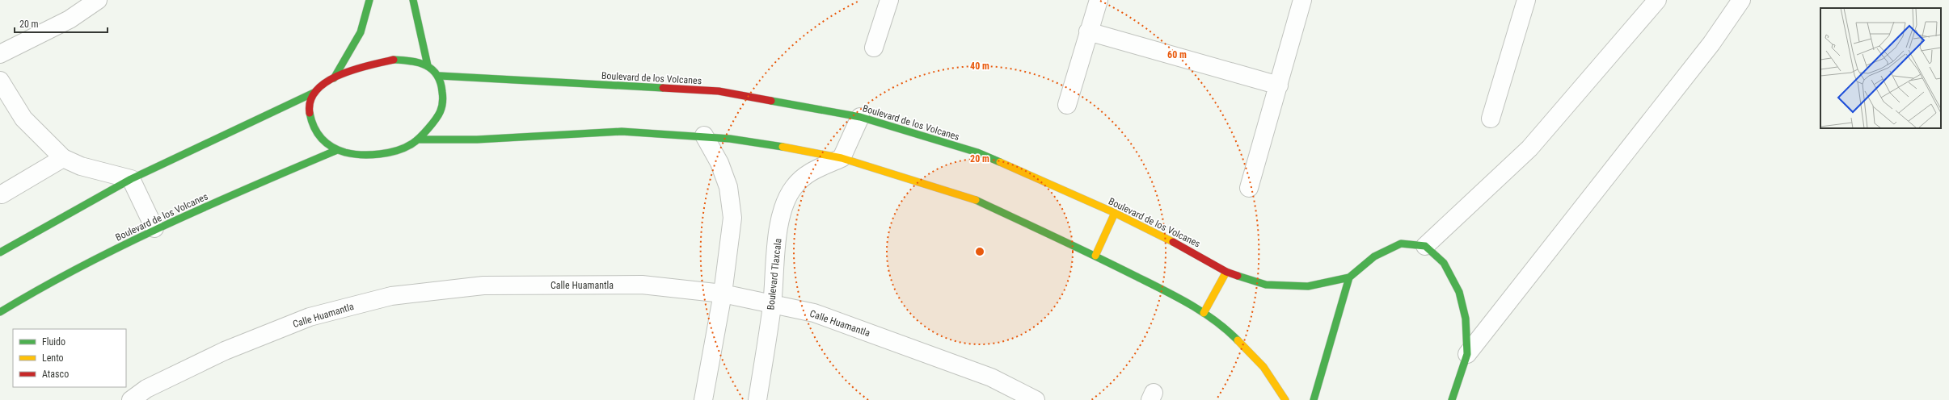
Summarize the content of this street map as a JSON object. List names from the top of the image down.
{
  "streets": {
    "street": ["Boulevard de los Volcanes", "Boulevard Tlaxcala", "Calle Huamantla"]
  },
  "crossings": [
    ["Boulevard Tlaxcala", "Calle Huamantla"]
  ],
  "legend": ["Fluido", "Lento", "Atasco"],
  "scale_bar": "20 m",
  "rings": ["60 m", "40 m", "20 m"]
}
